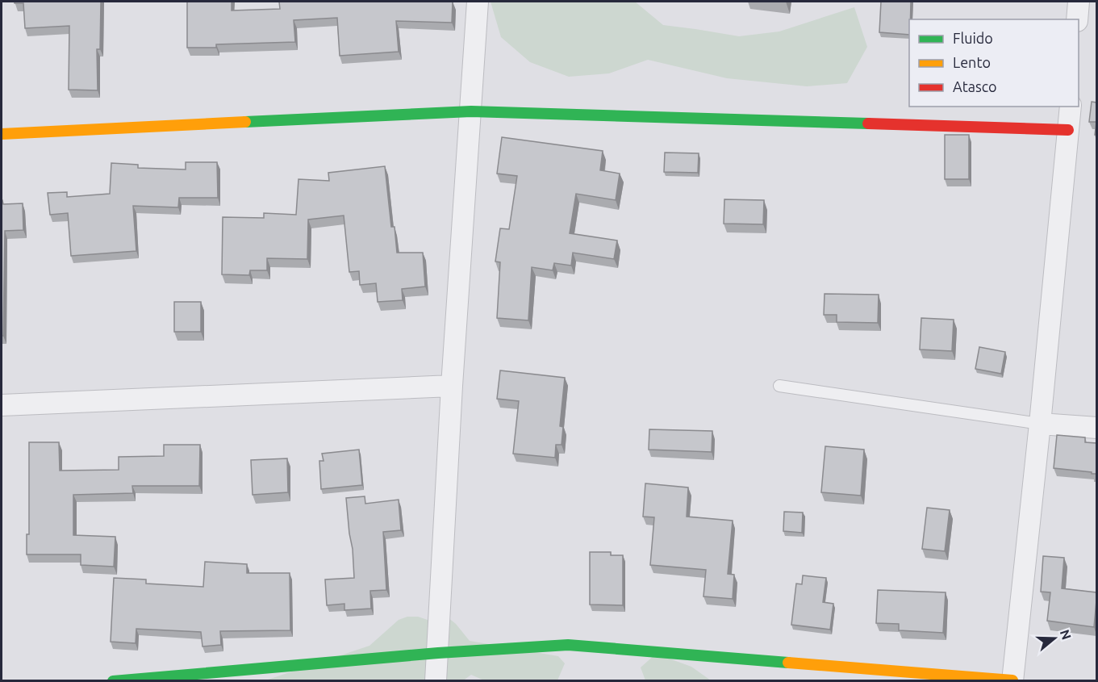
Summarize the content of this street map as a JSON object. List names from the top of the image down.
{
  "legend": ["Fluido", "Lento", "Atasco"],
  "north": "right"
}
